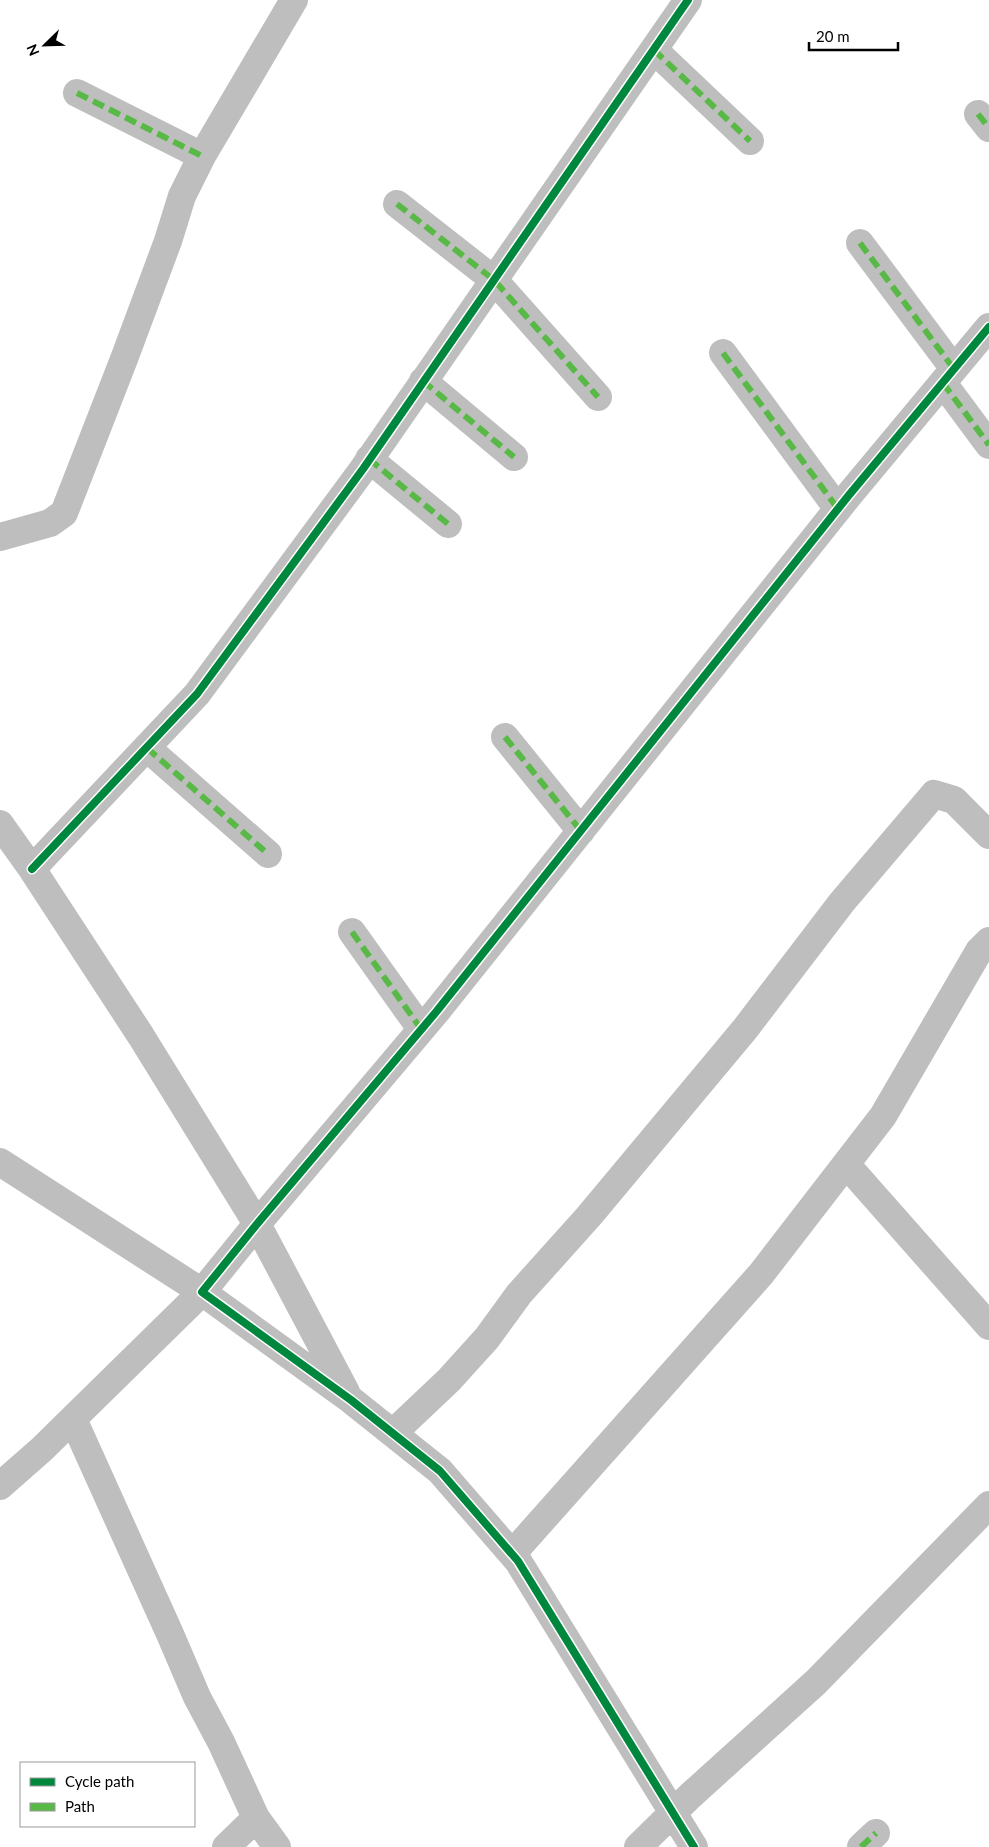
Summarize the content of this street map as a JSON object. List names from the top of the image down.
{
  "legend": ["Cycle path", "Path"],
  "scale_bar": "20 m",
  "north": "bottom left"
}
